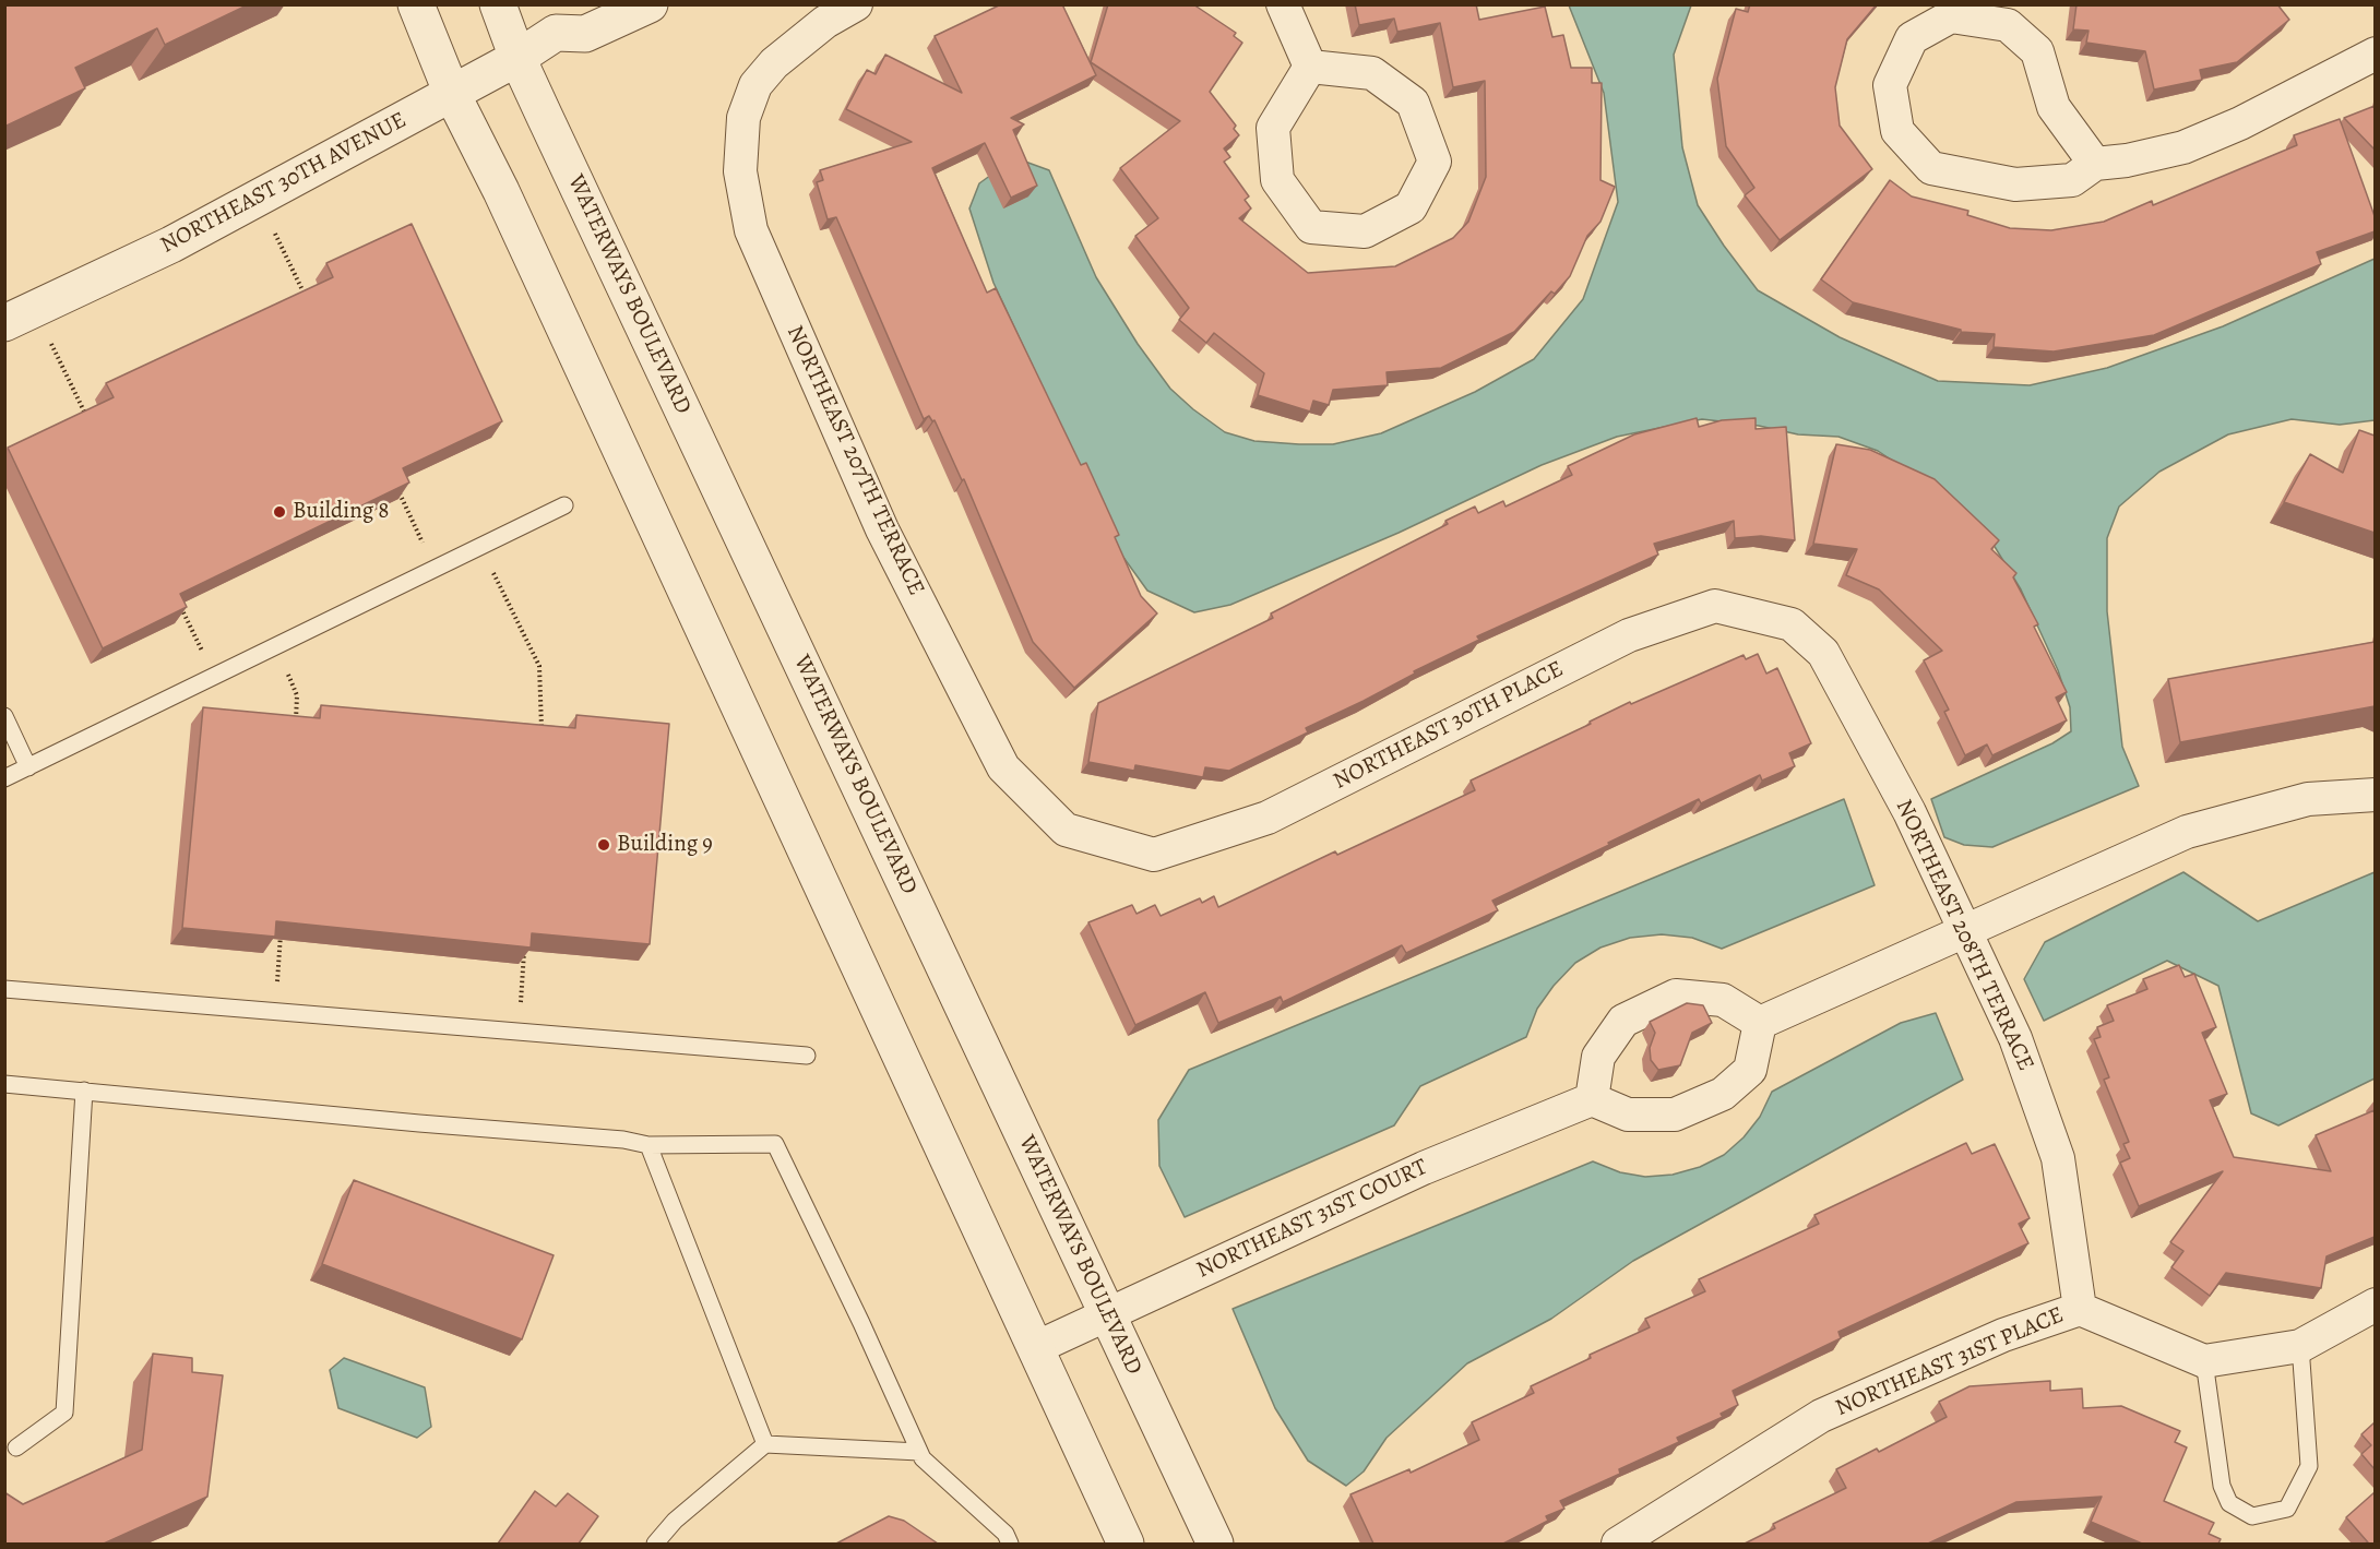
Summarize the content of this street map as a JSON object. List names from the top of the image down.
{
  "streets": {
    "street": [
      "NORTHEAST 30TH AVENUE",
      "WATERWAYS BOULEVARD",
      "NORTHEAST 207TH TERRACE",
      "NORTHEAST 30TH PLACE",
      "NORTHEAST 208TH TERRACE",
      "NORTHEAST 31ST COURT",
      "NORTHEAST 31ST PLACE"
    ]
  },
  "crossings": [
    ["NORTHEAST 30TH AVENUE", "WATERWAYS BOULEVARD"],
    ["WATERWAYS BOULEVARD", "NORTHEAST 31ST COURT"],
    ["NORTHEAST 207TH TERRACE", "NORTHEAST 30TH PLACE"],
    ["NORTHEAST 30TH PLACE", "NORTHEAST 208TH TERRACE"],
    ["NORTHEAST 208TH TERRACE", "NORTHEAST 31ST PLACE"]
  ],
  "places": ["Building 8", "Building 9"]
}
